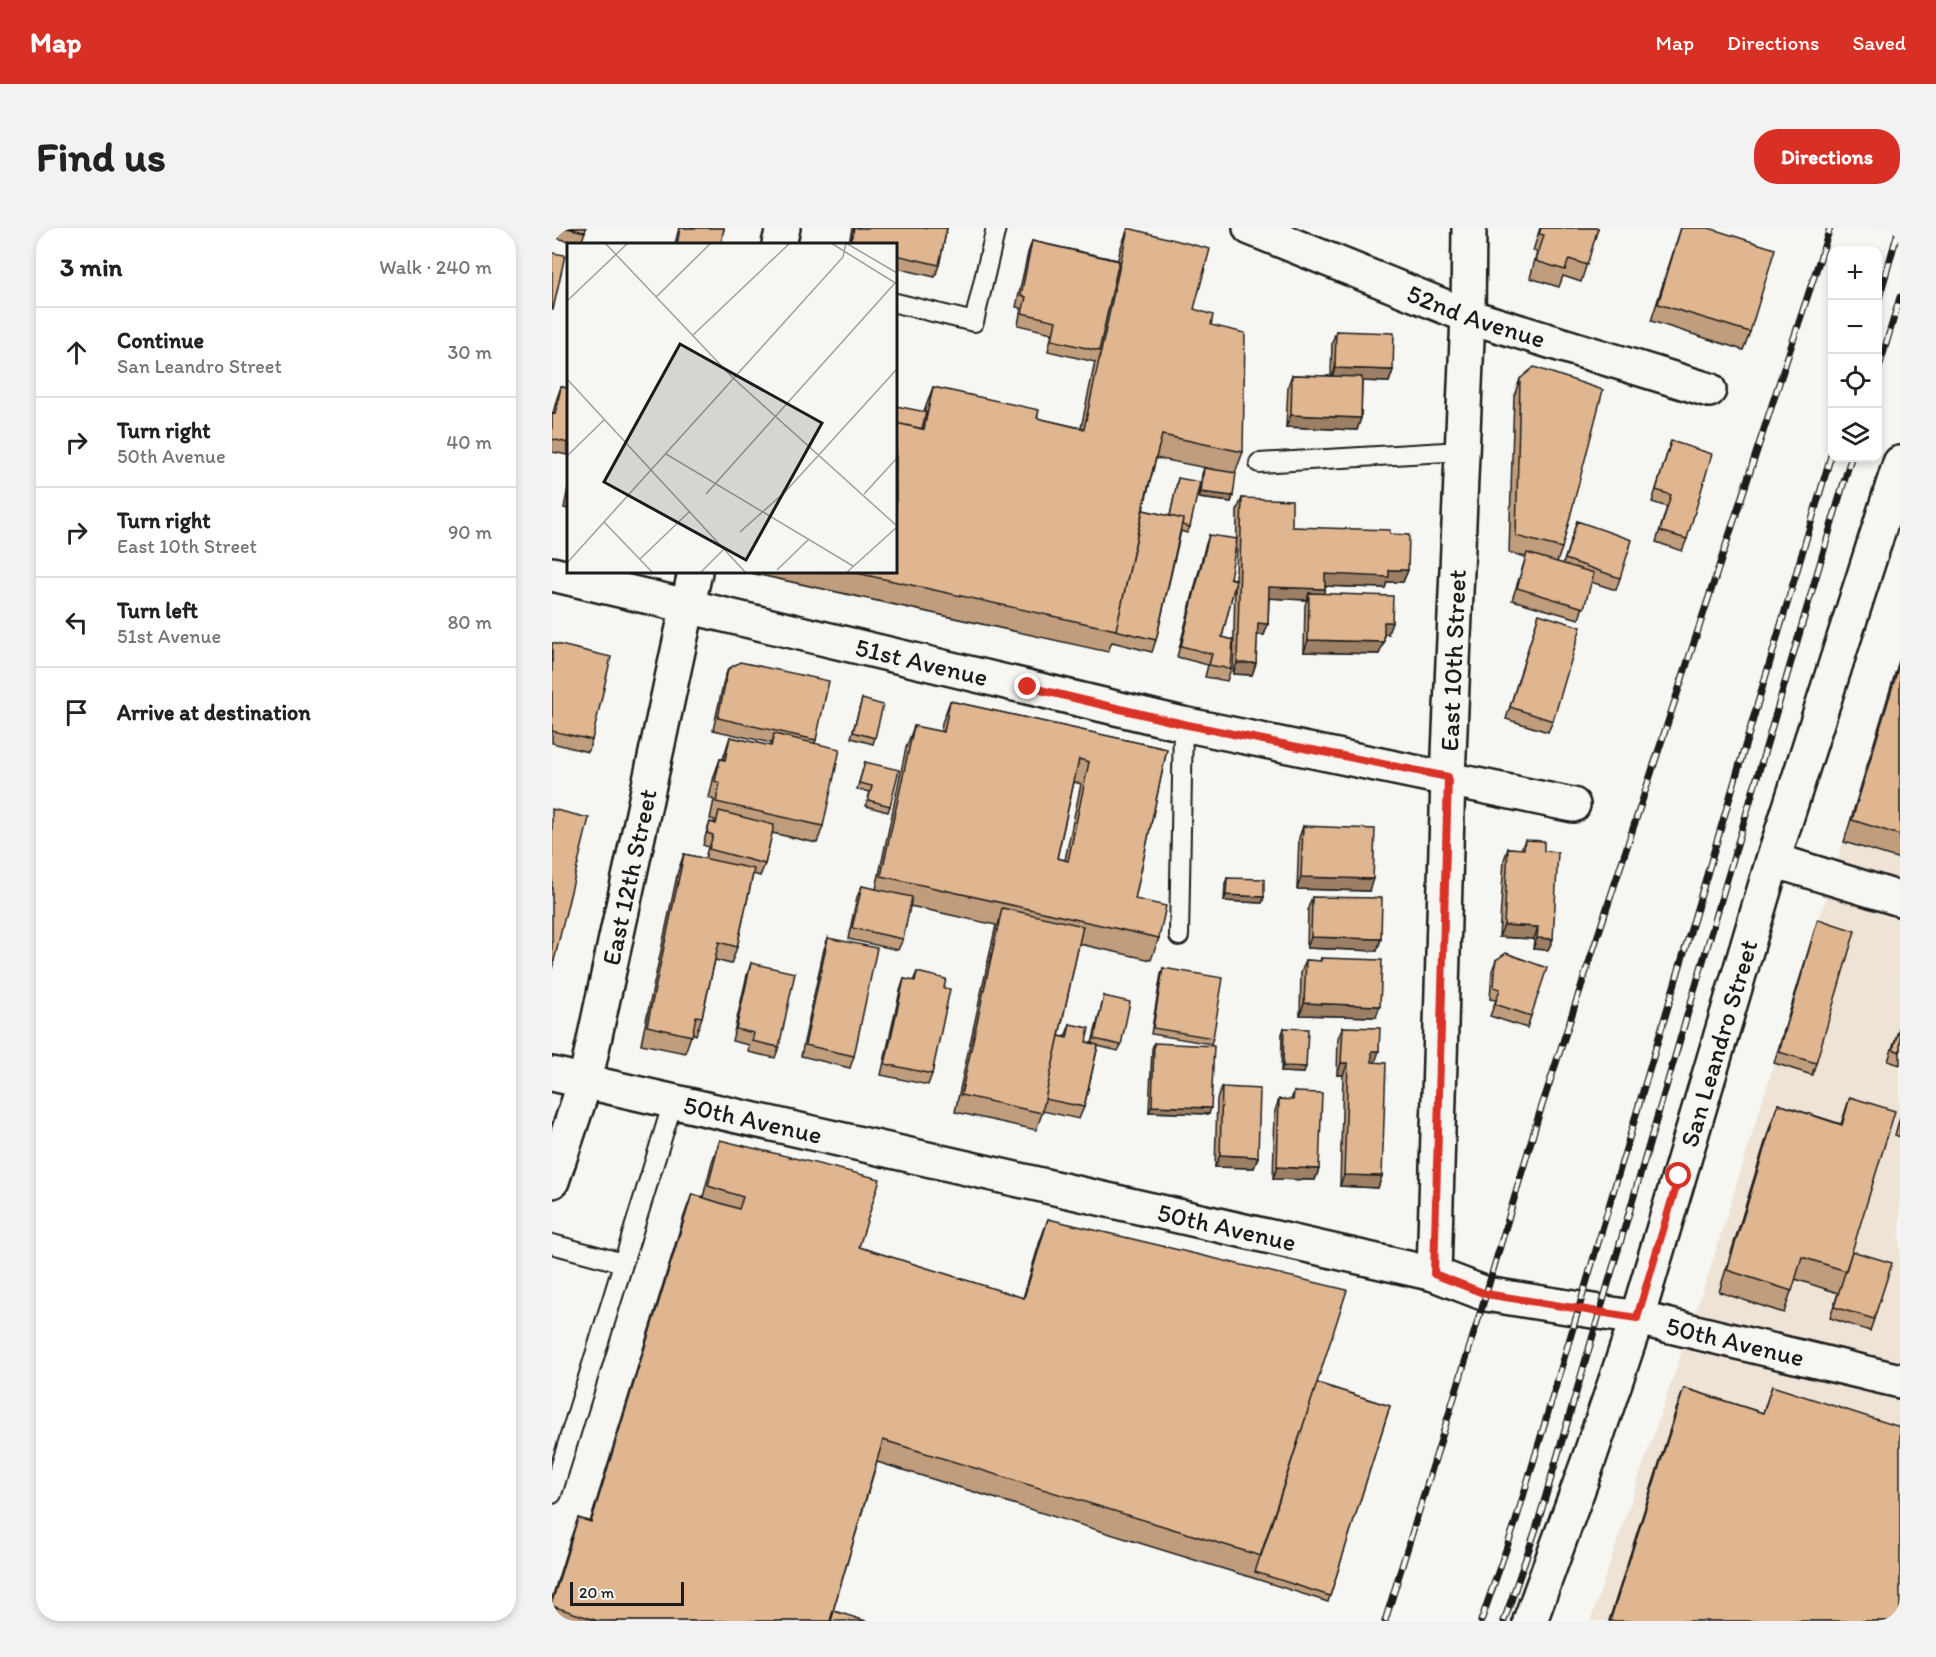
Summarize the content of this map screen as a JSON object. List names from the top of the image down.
{
  "streets": {
    "street": [
      "52nd Avenue",
      "East 10th Street",
      "51st Avenue",
      "East 12th Street",
      "San Leandro Street",
      "50th Avenue"
    ]
  },
  "crossings": [
    ["52nd Avenue", "East 10th Street"],
    ["East 10th Street", "51st Avenue"],
    ["East 10th Street", "50th Avenue"],
    ["51st Avenue", "East 12th Street"],
    ["East 12th Street", "50th Avenue"],
    ["San Leandro Street", "50th Avenue"]
  ],
  "scale_bar": "20 m",
  "page": {
    "header": "Map",
    "nav": ["Map", "Directions", "Saved"],
    "buttons": "Directions",
    "title": "Find us",
    "heading": ["3 min", "Walk · 240 m"],
    "map_buttons": ["+", "−"],
    "list": [
      ["Continue", "San Leandro Street", "30 m"],
      ["Turn right", "50th Avenue", "40 m"],
      ["Turn right", "East 10th Street", "90 m"],
      ["Turn left", "51st Avenue", "80 m"],
      "Arrive at destination"
    ],
    "scale": "20 m"
  }
}
